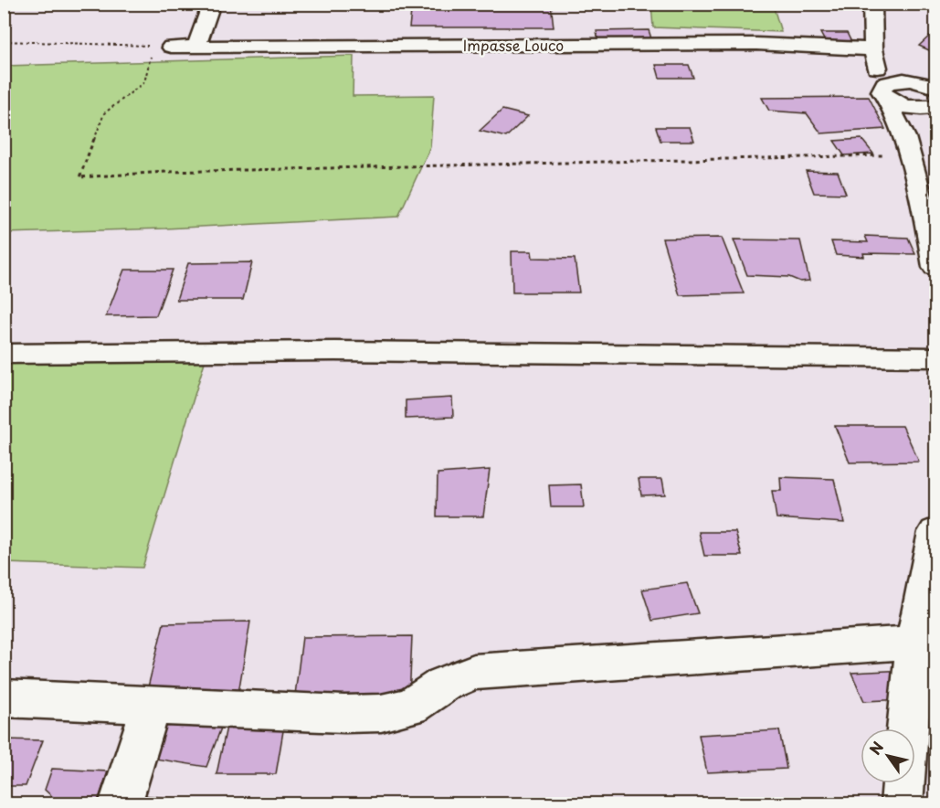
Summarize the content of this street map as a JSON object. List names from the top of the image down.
{
  "streets": {
    "street": ["Impasse Louco"]
  },
  "north": "top left"
}
